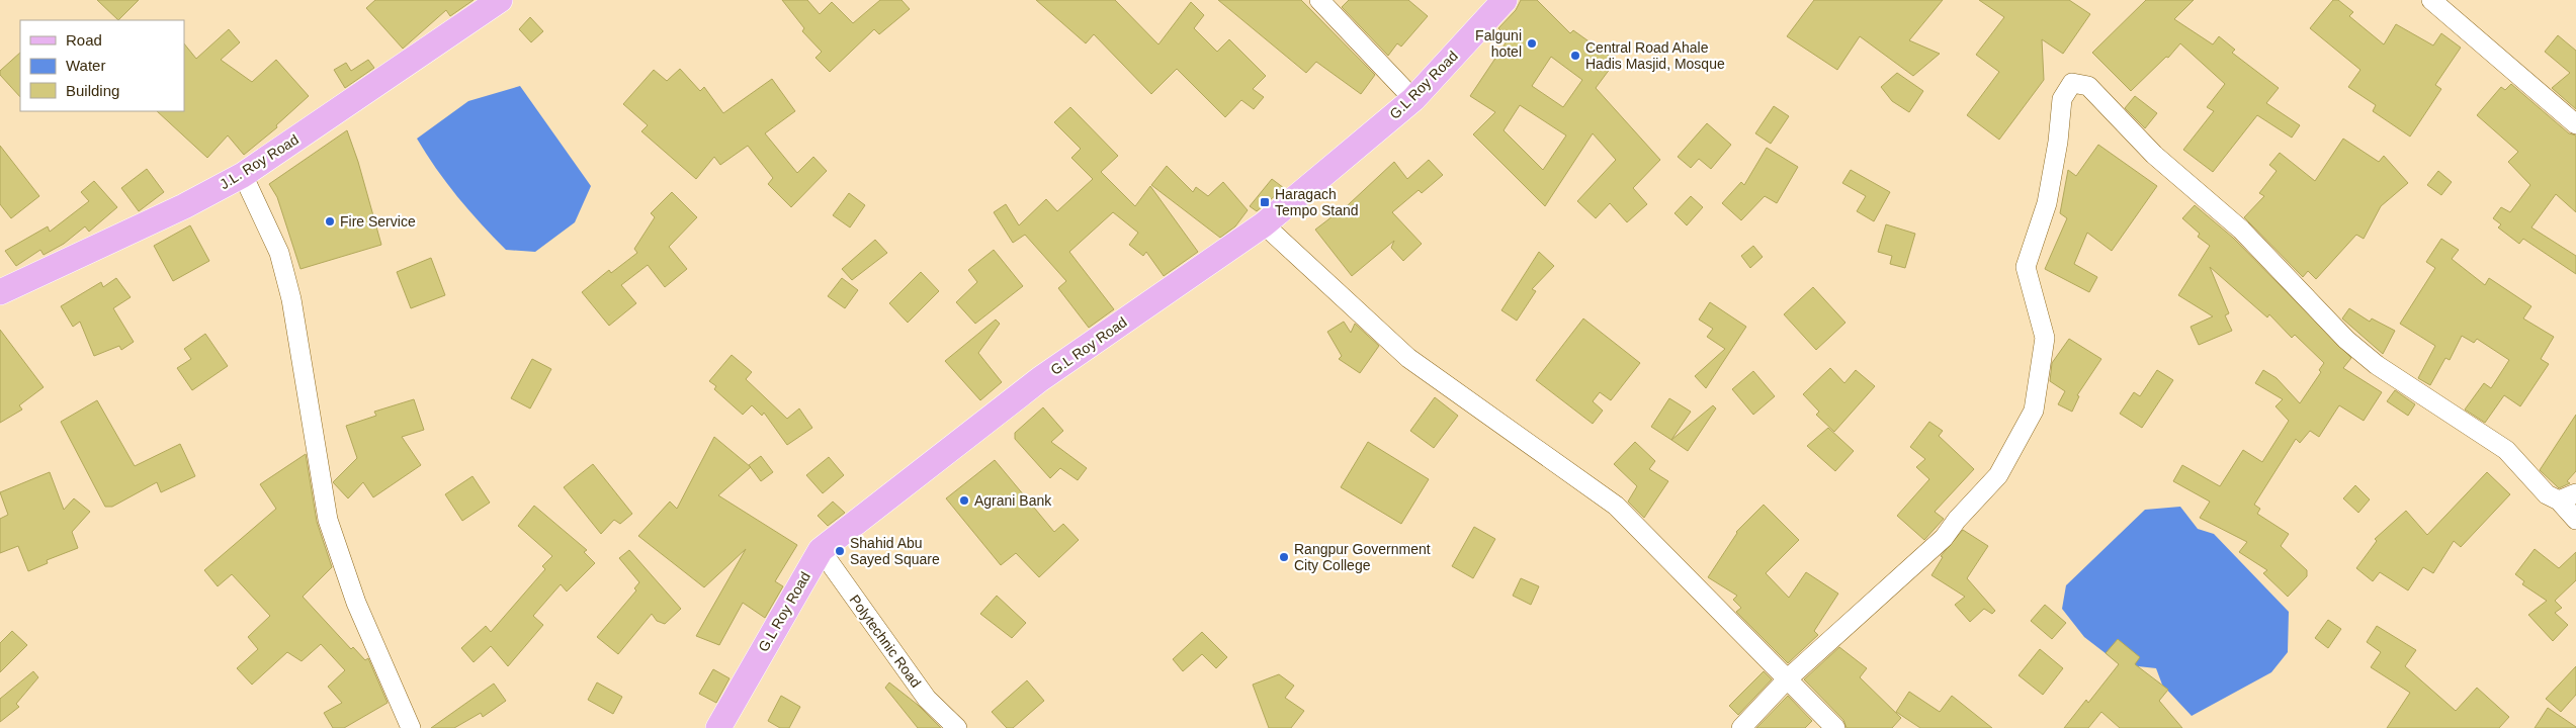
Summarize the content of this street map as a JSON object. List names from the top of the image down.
{
  "streets": {
    "main road": ["G.L Roy Road", "J.L. Roy Road"],
    "street": ["Polytechnic Road"]
  },
  "crossings": [
    ["G.L Roy Road", "Polytechnic Road"]
  ],
  "places": {
    "other": [
      "Falguni hotel",
      "Central Road Ahale Hadis Masjid, Mosque",
      "Fire Service",
      "Agrani Bank",
      "Shahid Abu Sayed Square",
      "Rangpur Government City College"
    ],
    "transit": ["Haragach Tempo Stand"]
  },
  "legend": ["Road", "Water", "Building"]
}
